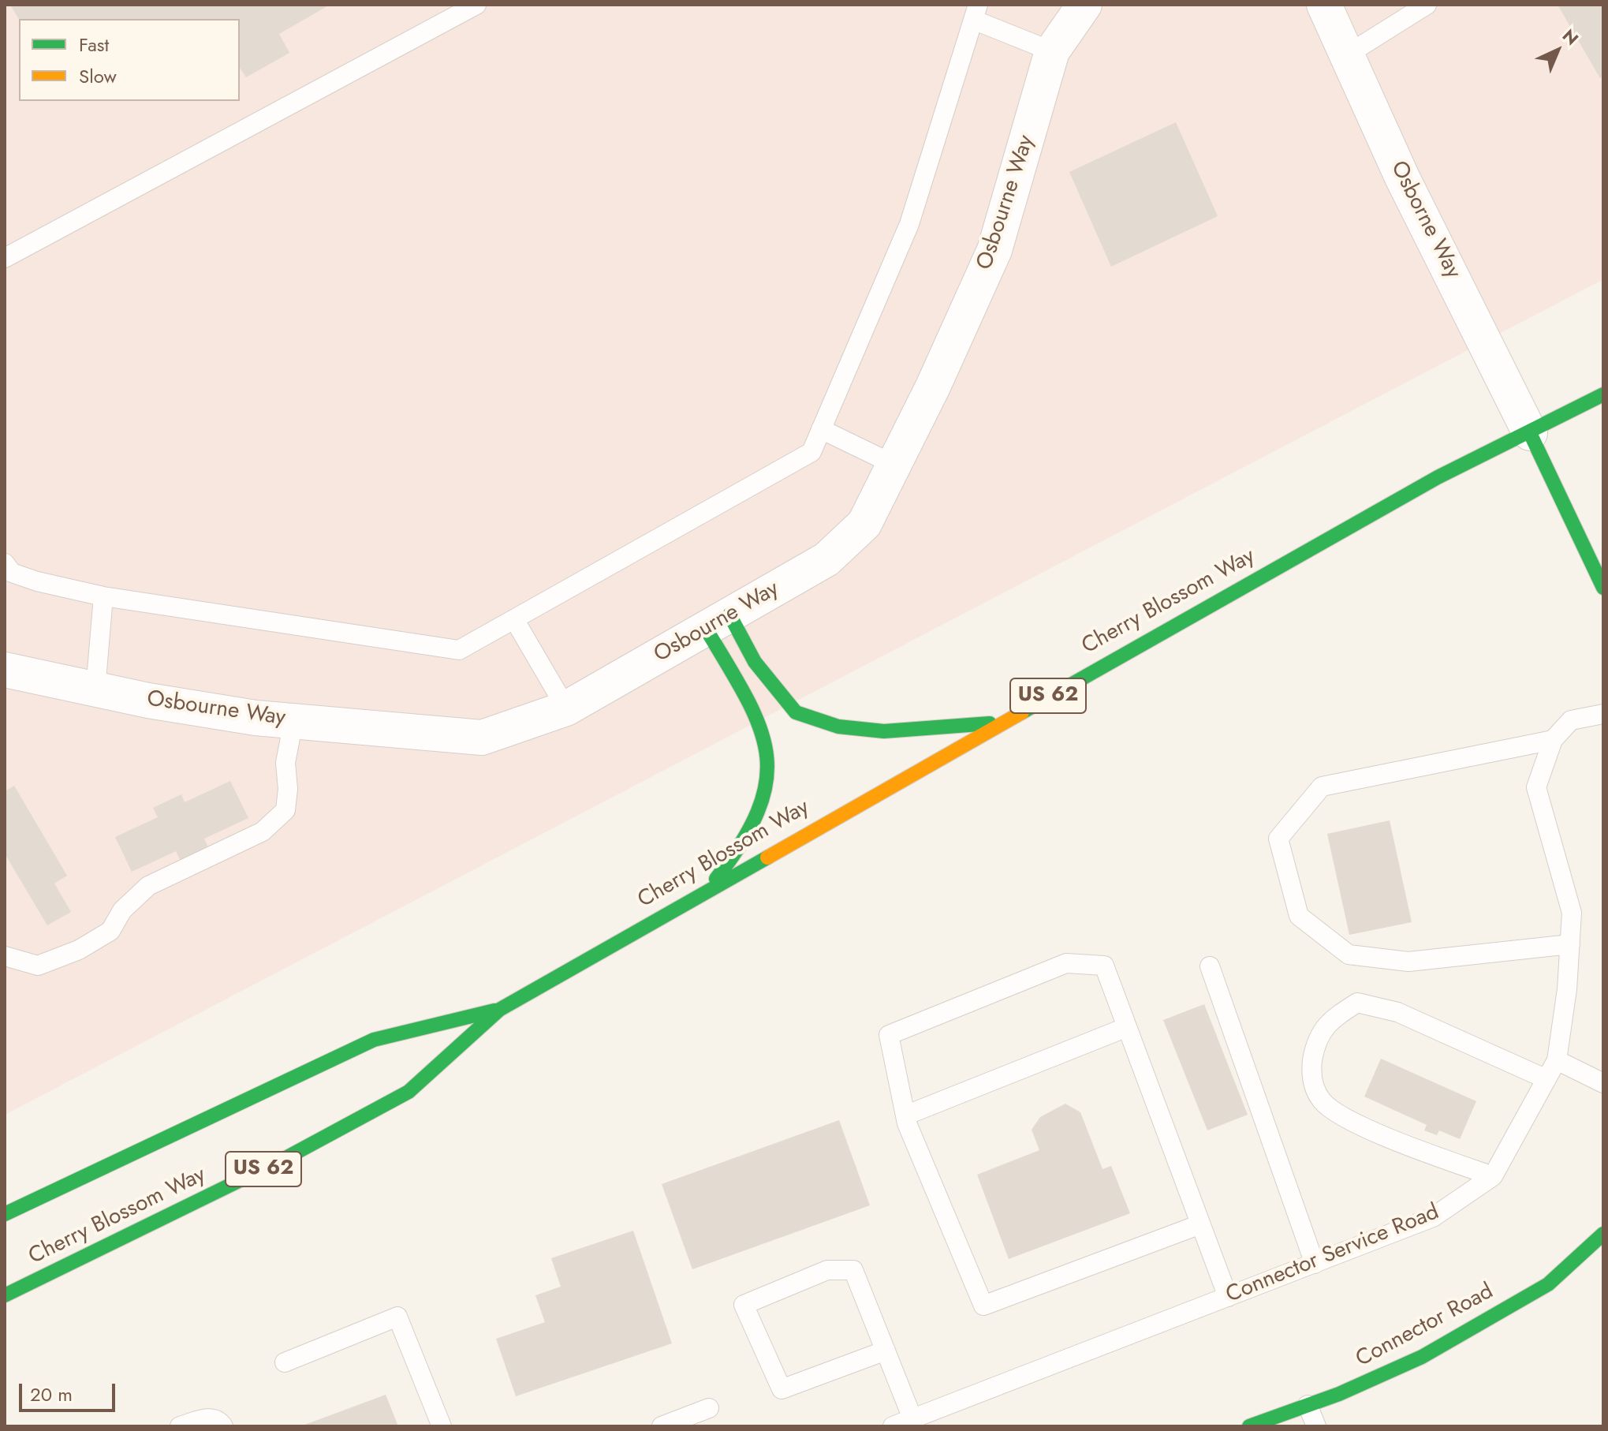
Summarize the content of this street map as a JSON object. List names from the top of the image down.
{
  "streets": {
    "main road": ["Cherry Blossom Way", "US 62", "Connector Road"],
    "street": ["Osbourne Way", "Osborne Way"],
    "lane": ["Connector Service Road"]
  },
  "crossings": [
    ["Osborne Way", "Cherry Blossom Way"]
  ],
  "legend": ["Fast", "Slow"],
  "scale_bar": "20 m",
  "north": "top right"
}
